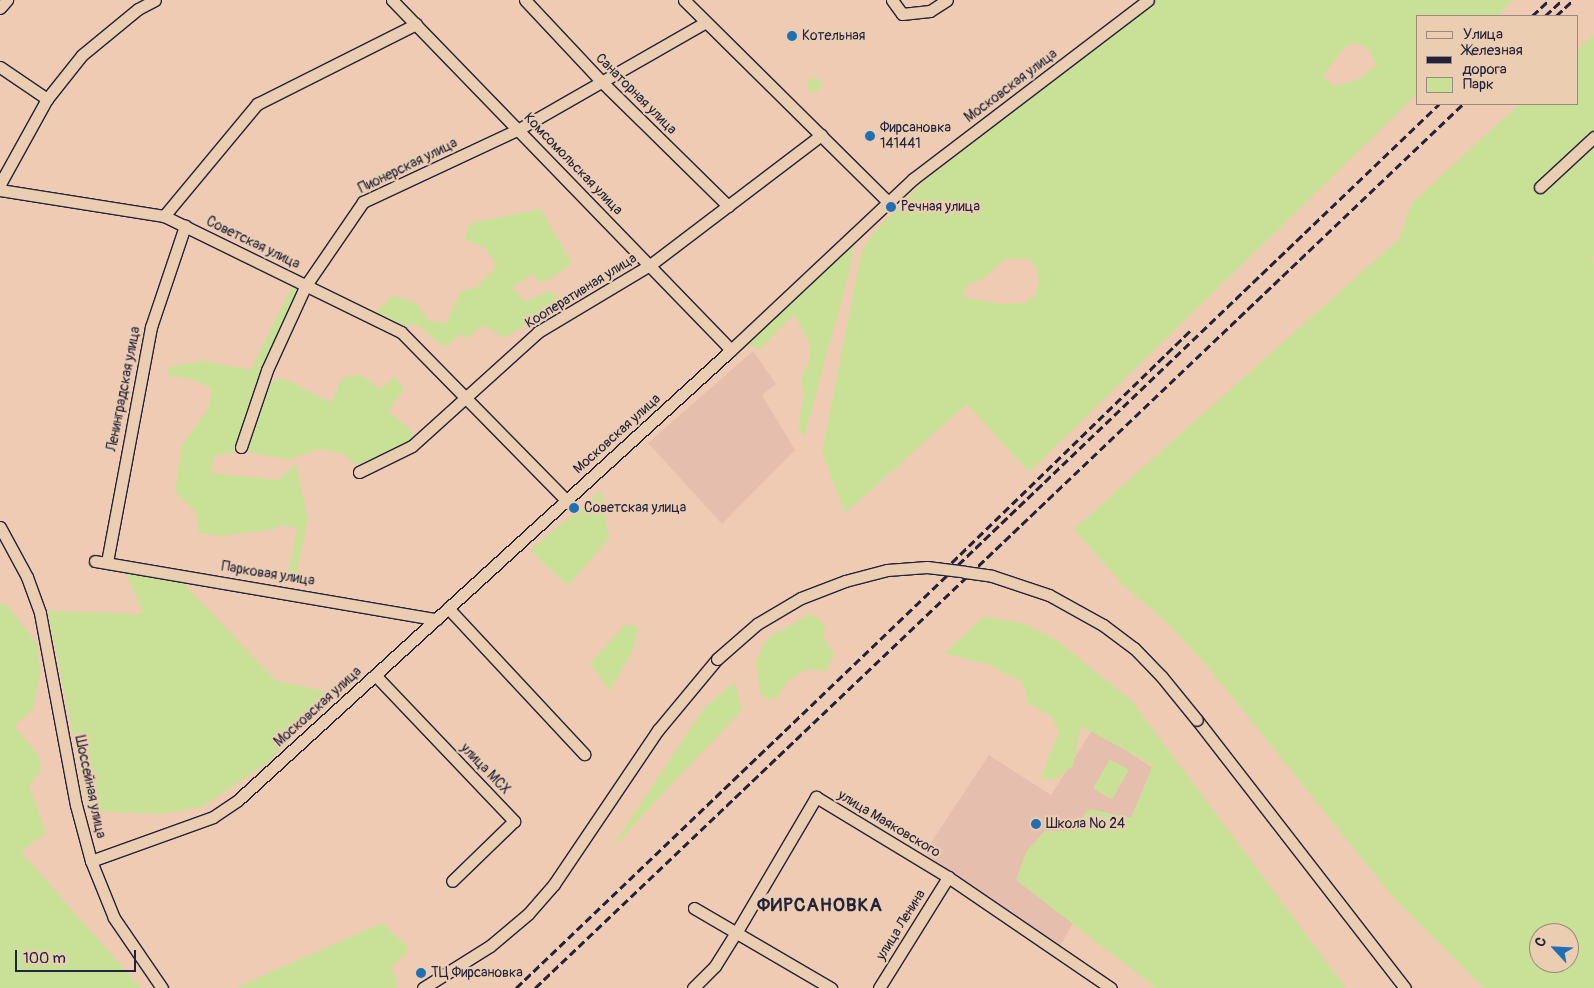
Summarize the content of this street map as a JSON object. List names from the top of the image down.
{
  "streets": {
    "street": [
      "Московская улица",
      "Санаторная улица",
      "Комсомольская улица",
      "Пионерская улица",
      "Советская улица",
      "Кооперативная улица",
      "Ленинградская улица",
      "Парковая улица",
      "улица МСХ",
      "Шоссейная улица",
      "улица Маяковского",
      "улица Ленина"
    ]
  },
  "crossings": [
    ["Московская улица", "Комсомольская улица"],
    ["Московская улица", "Советская улица"],
    ["Московская улица", "Парковая улица"],
    ["Московская улица", "улица МСХ"],
    ["Московская улица", "Шоссейная улица"],
    ["Санаторная улица", "Пионерская улица"],
    ["Санаторная улица", "Кооперативная улица"],
    ["Комсомольская улица", "Пионерская улица"],
    ["Комсомольская улица", "Кооперативная улица"],
    ["Пионерская улица", "Советская улица"],
    ["Советская улица", "Кооперативная улица"],
    ["Советская улица", "Ленинградская улица"],
    ["Ленинградская улица", "Парковая улица"],
    ["улица Маяковского", "улица Ленина"]
  ],
  "districts": ["ФИРСАНОВКА"],
  "places": [
    "Котельная",
    "Фирсановка 141441",
    "Речная улица",
    "Советская улица",
    "Школа № 24",
    "ТЦ Фирсановка"
  ],
  "legend": ["Улица", "Железная дорога", "Парк"],
  "scale_bar": "100 m",
  "north": "top left"
}
